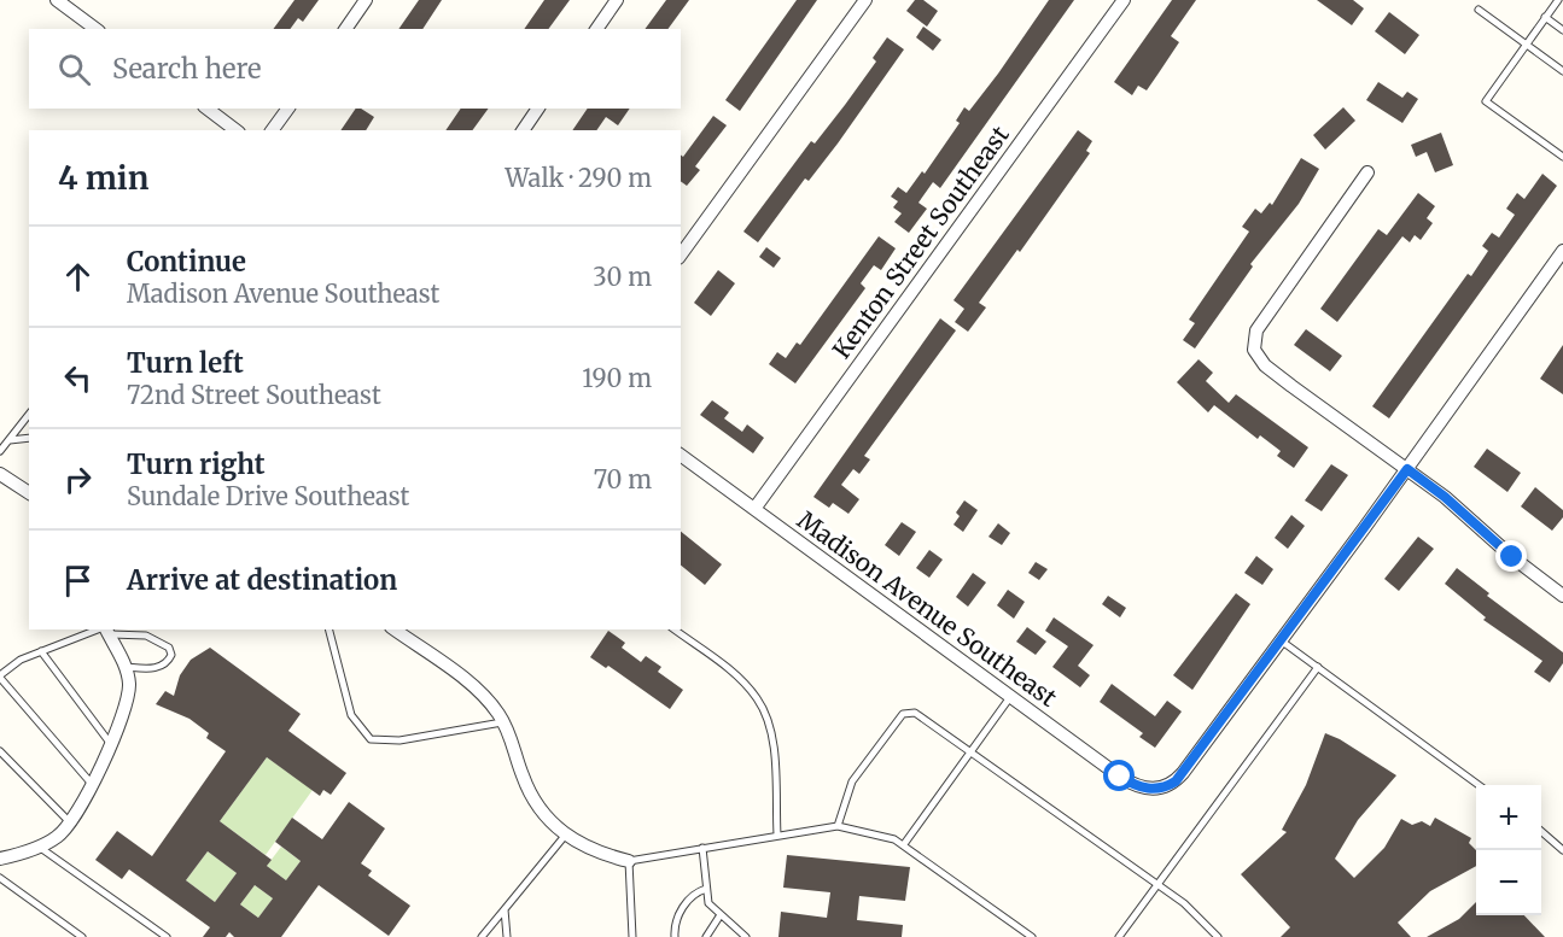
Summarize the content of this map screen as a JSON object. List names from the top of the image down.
{
  "streets": {
    "street": ["Kenton Street Southeast", "Madison Avenue Southeast"]
  },
  "crossings": [
    ["Kenton Street Southeast", "Madison Avenue Southeast"]
  ],
  "page": {
    "search": "Search here",
    "heading": ["4 min", "Walk · 290 m"],
    "list": [
      ["Continue", "Madison Avenue Southeast", "30 m"],
      ["Turn left", "72nd Street Southeast", "190 m"],
      ["Turn right", "Sundale Drive Southeast", "70 m"],
      "Arrive at destination"
    ],
    "map_buttons": ["+", "−"]
  }
}
